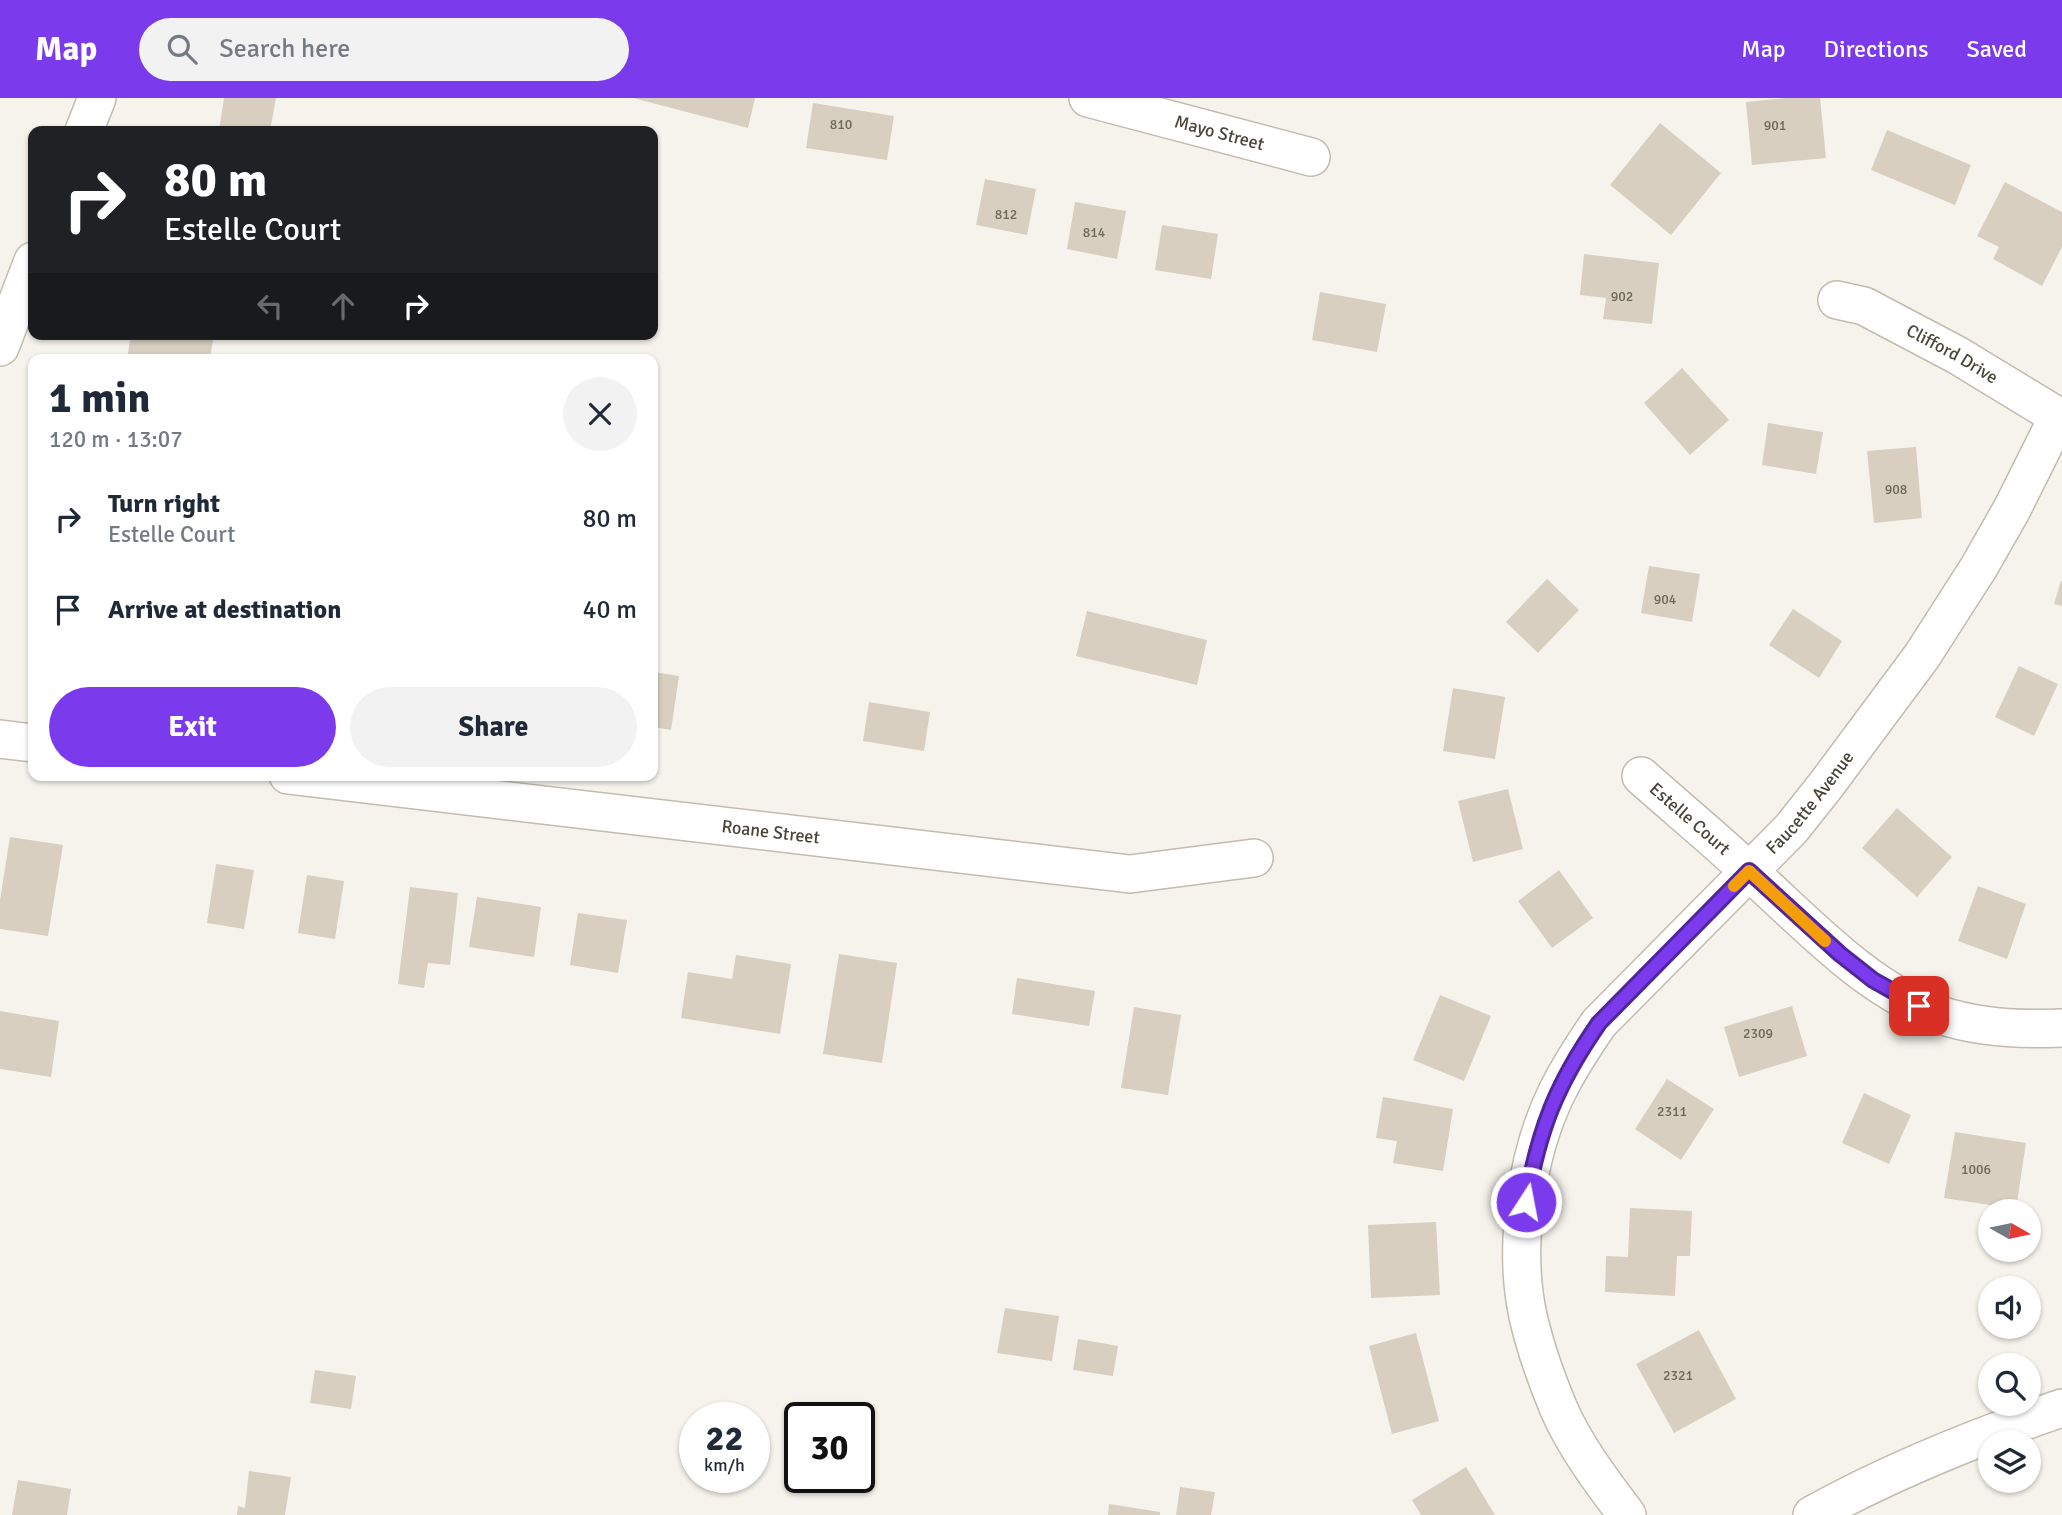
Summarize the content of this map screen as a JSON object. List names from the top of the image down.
{
  "streets": {
    "street": [
      "Mayo Street",
      "Clifford Drive",
      "Faucette Avenue",
      "Estelle Court",
      "Roane Street"
    ]
  },
  "crossings": [
    ["Clifford Drive", "Faucette Avenue"],
    ["Faucette Avenue", "Estelle Court"]
  ],
  "house_numbers": [
    "810",
    "901",
    "812",
    "814",
    "902",
    "908",
    "904",
    "2309",
    "2311",
    "1006",
    "2321"
  ],
  "north": "right",
  "page": {
    "header": "Map",
    "search": "Search here",
    "nav": ["Map", "Directions", "Saved"],
    "turn": ["80 m", "Estelle Court"],
    "heading": ["1 min", "120 m · 13:07"],
    "list": [
      {
        "name": "Turn right",
        "note": "Estelle Court",
        "value": "80 m"
      },
      {
        "name": "Arrive at destination",
        "value": "40 m"
      }
    ],
    "buttons": ["Exit", "Share"],
    "speed": "22 km/h",
    "limit": "30"
  }
}
